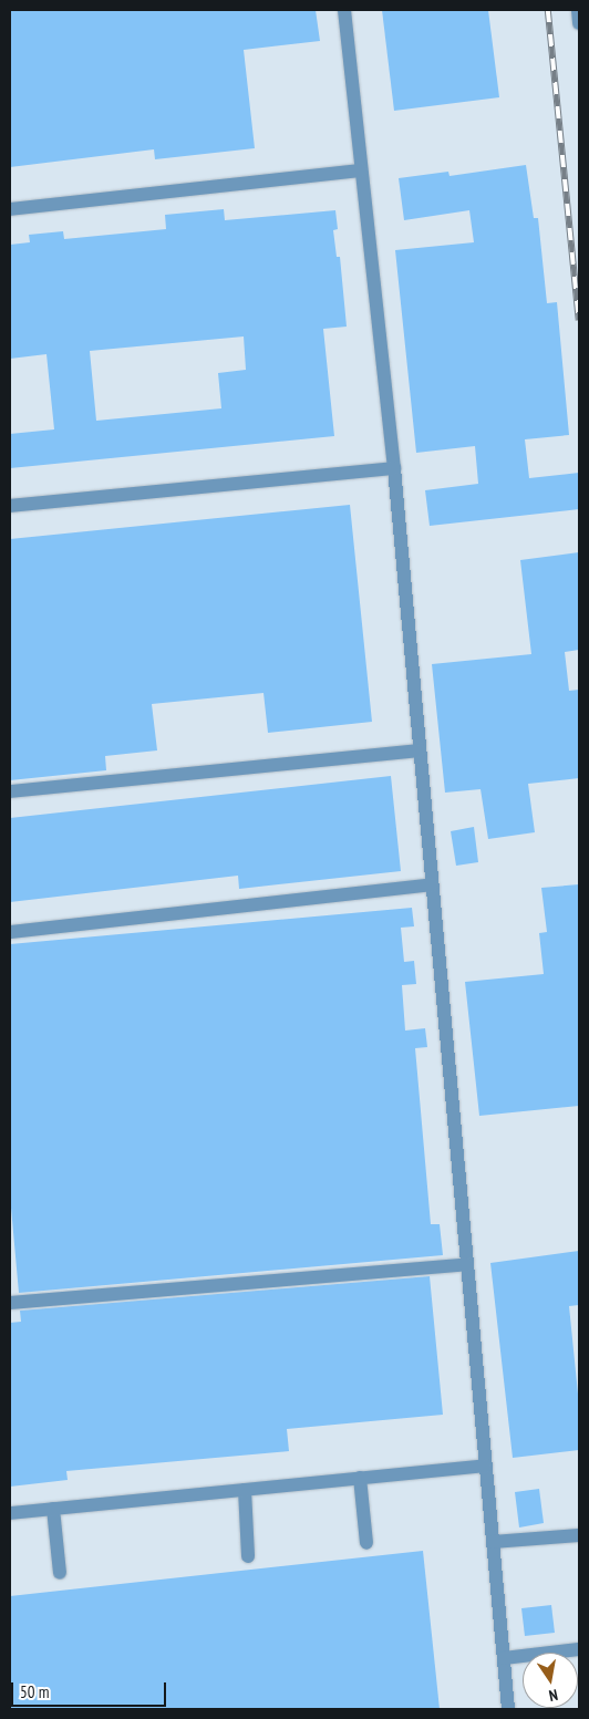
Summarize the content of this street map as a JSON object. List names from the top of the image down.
{
  "scale_bar": "50 m",
  "north": "bottom"
}
